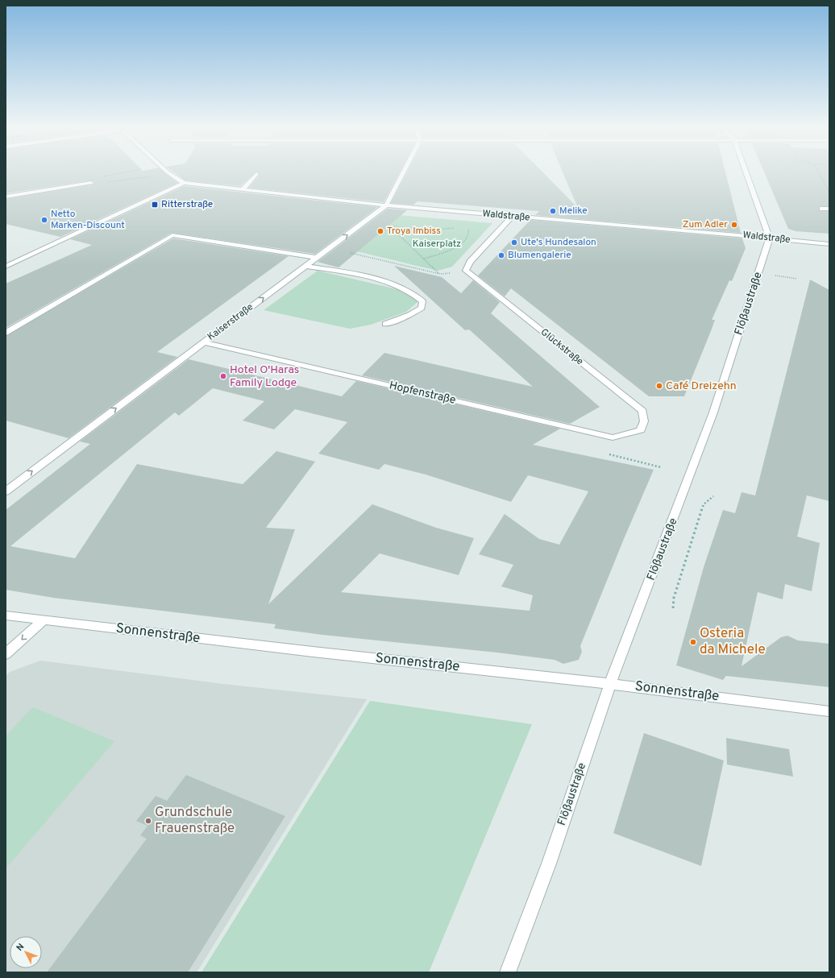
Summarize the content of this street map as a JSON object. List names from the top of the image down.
{
  "streets": {
    "street": [
      "Waldstraße",
      "Flößaustraße",
      "Kaiserstraße",
      "Glückstraße",
      "Hopfenstraße",
      "Sonnenstraße"
    ]
  },
  "crossings": [
    ["Waldstraße", "Flößaustraße"],
    ["Waldstraße", "Kaiserstraße"],
    ["Flößaustraße", "Sonnenstraße"],
    ["Kaiserstraße", "Hopfenstraße"],
    ["Glückstraße", "Hopfenstraße"]
  ],
  "one_way": ["Kaiserstraße"],
  "parks": ["Kaiserplatz"],
  "places": {
    "transit": ["Ritterstraße"],
    "other": [
      "Melike",
      "Netto Marken-Discount",
      "Zum Adler",
      "Troya Imbiss",
      "Ute's Hundesalon",
      "Blumengalerie",
      "Hotel O'Haras Family Lodge",
      "Café Dreizehn",
      "Osteria da Michele",
      "Grundschule Frauenstraße"
    ]
  },
  "north": "top left"
}
